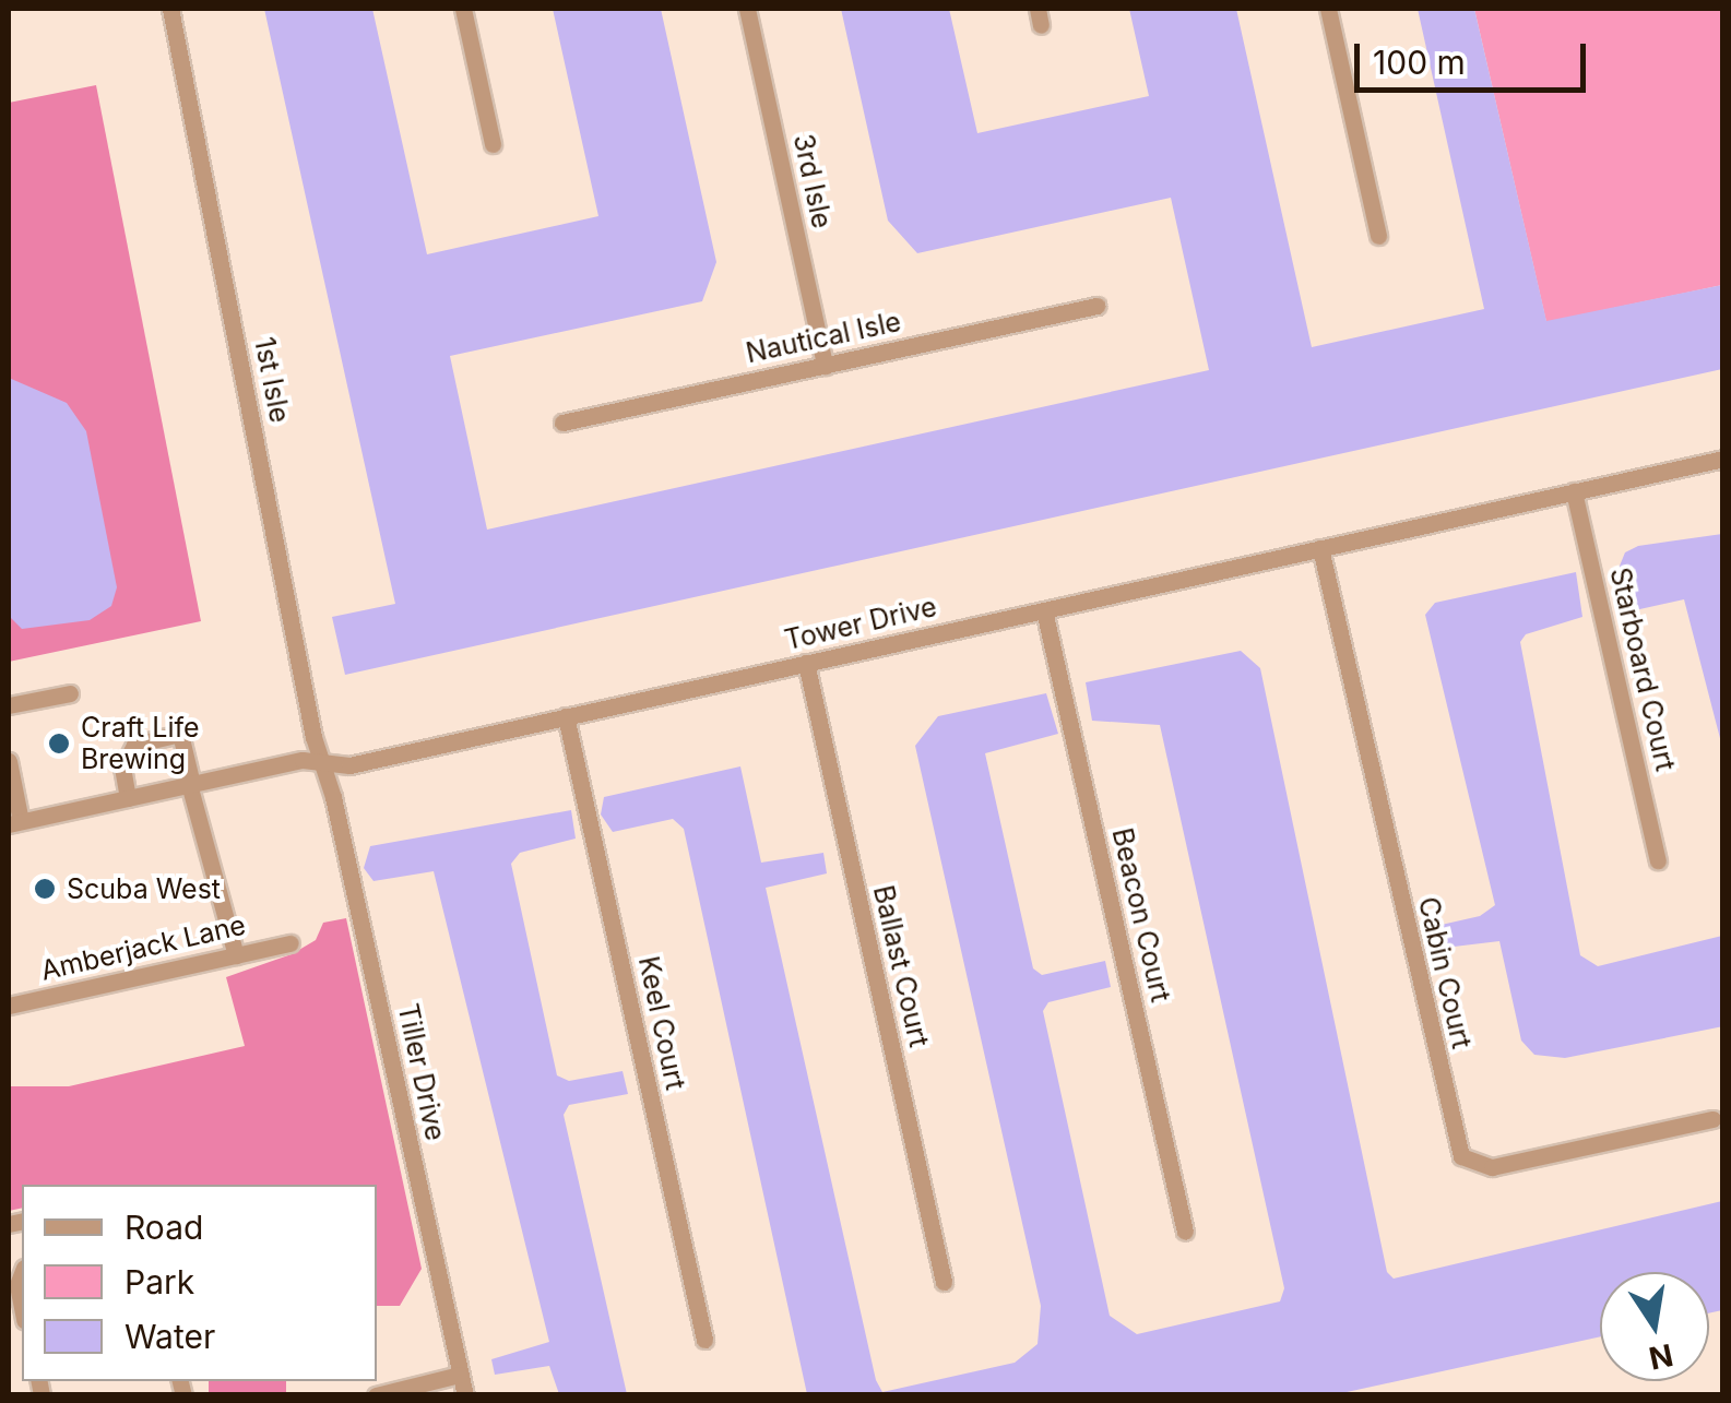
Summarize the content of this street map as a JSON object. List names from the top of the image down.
{
  "streets": {
    "street": [
      "3rd Isle",
      "Nautical Isle",
      "1st Isle",
      "Tower Drive",
      "Starboard Court",
      "Beacon Court",
      "Amberjack Lane",
      "Ballast Court",
      "Cabin Court",
      "Keel Court",
      "Tiller Drive"
    ]
  },
  "crossings": [
    ["3rd Isle", "Nautical Isle"],
    ["1st Isle", "Tower Drive"],
    ["1st Isle", "Tiller Drive"],
    ["Tower Drive", "Starboard Court"],
    ["Tower Drive", "Beacon Court"],
    ["Tower Drive", "Ballast Court"],
    ["Tower Drive", "Cabin Court"],
    ["Tower Drive", "Keel Court"],
    ["Tower Drive", "Tiller Drive"]
  ],
  "places": ["Craft Life Brewing", "Scuba West"],
  "legend": ["Road", "Park", "Water"],
  "scale_bar": "100 m",
  "north": "bottom"
}
